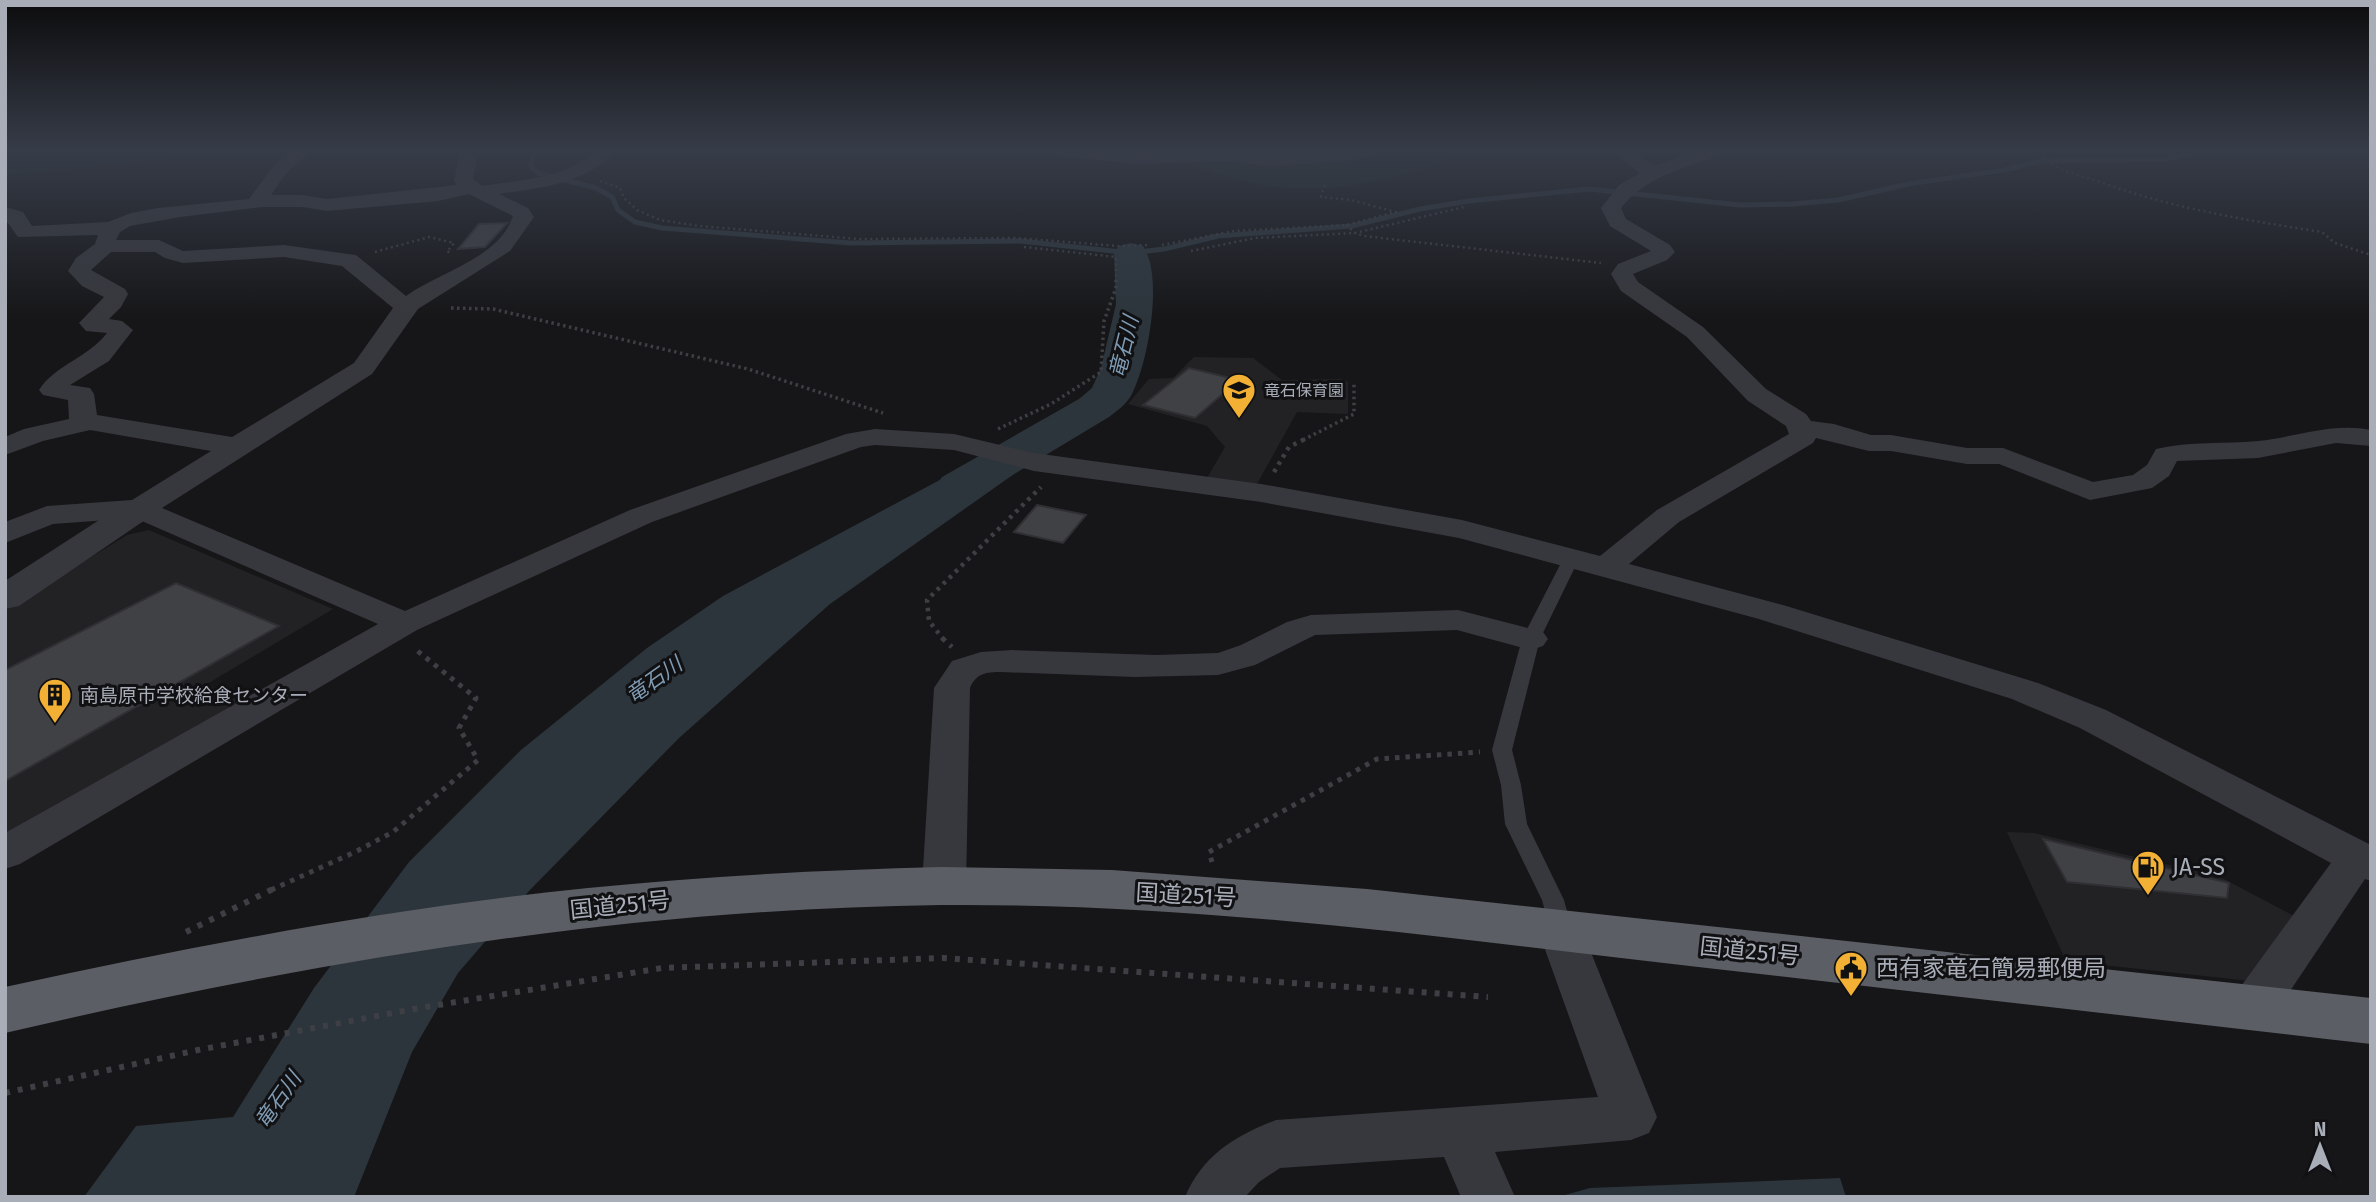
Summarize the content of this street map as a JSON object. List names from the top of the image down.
{
  "streets": {
    "highway": ["国道251号"]
  },
  "water": ["竜石川"],
  "places": {
    "school or university": ["竜石保育園"],
    "building": ["南島原市学校給食センター"],
    "fuel station": ["JA-SS"],
    "public building": ["西有家竜石簡易郵便局"]
  },
  "north": "top"
}
